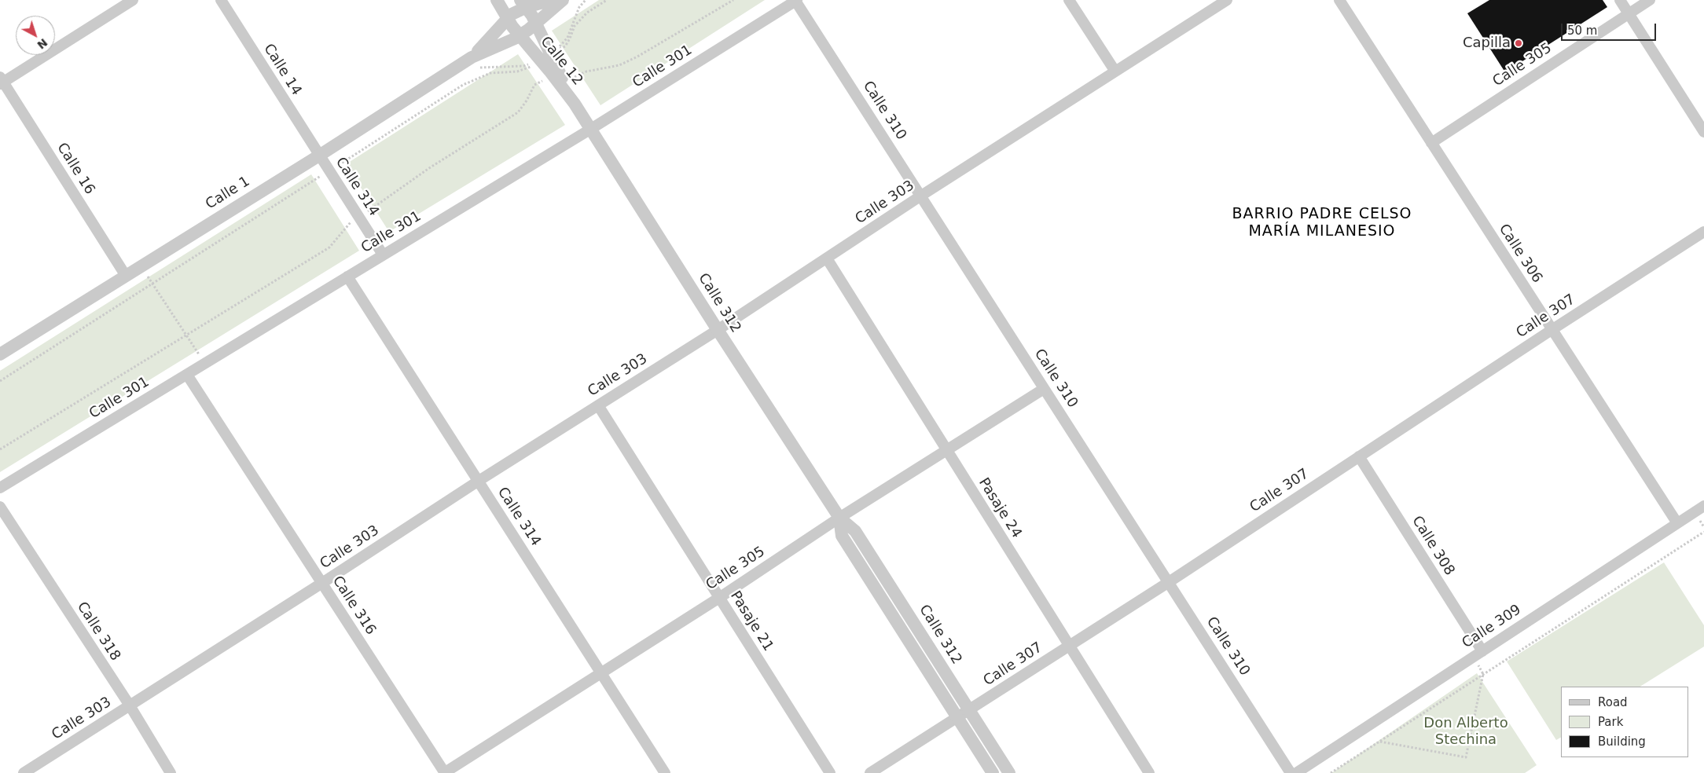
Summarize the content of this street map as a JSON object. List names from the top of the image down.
{
  "streets": {
    "street": [
      "Calle 12",
      "Calle 305",
      "Calle 301",
      "Calle 14",
      "Calle 310",
      "Calle 16",
      "Calle 314",
      "Calle 1",
      "Calle 303",
      "Calle 306",
      "Calle 312",
      "Calle 307",
      "Pasaje 24",
      "Calle 308",
      "Calle 316",
      "Pasaje 21",
      "Calle 309",
      "Calle 318"
    ]
  },
  "crossings": [
    ["Calle 12", "Calle 1"],
    ["Calle 12", "Calle 312"],
    ["Calle 305", "Calle 310"],
    ["Calle 305", "Calle 314"],
    ["Calle 305", "Calle 306"],
    ["Calle 305", "Calle 312"],
    ["Calle 305", "Pasaje 24"],
    ["Calle 305", "Calle 316"],
    ["Calle 305", "Pasaje 21"],
    ["Calle 301", "Calle 310"],
    ["Calle 301", "Calle 314"],
    ["Calle 301", "Calle 312"],
    ["Calle 301", "Calle 316"],
    ["Calle 14", "Calle 314"],
    ["Calle 14", "Calle 1"],
    ["Calle 310", "Calle 303"],
    ["Calle 310", "Calle 307"],
    ["Calle 16", "Calle 1"],
    ["Calle 314", "Calle 1"],
    ["Calle 314", "Calle 303"],
    ["Calle 303", "Calle 312"],
    ["Calle 303", "Pasaje 24"],
    ["Calle 303", "Calle 316"],
    ["Calle 303", "Pasaje 21"],
    ["Calle 303", "Calle 318"],
    ["Calle 306", "Calle 307"],
    ["Calle 306", "Calle 309"],
    ["Calle 312", "Calle 307"],
    ["Calle 307", "Pasaje 24"],
    ["Calle 307", "Calle 308"],
    ["Calle 308", "Calle 309"]
  ],
  "districts": ["BARRIO PADRE CELSO MARÍA MILANESIO"],
  "parks": ["Don Alberto Stechina"],
  "places": ["Capilla"],
  "legend": ["Road", "Park", "Building"],
  "scale_bar": "50 m",
  "north": "bottom right"
}
